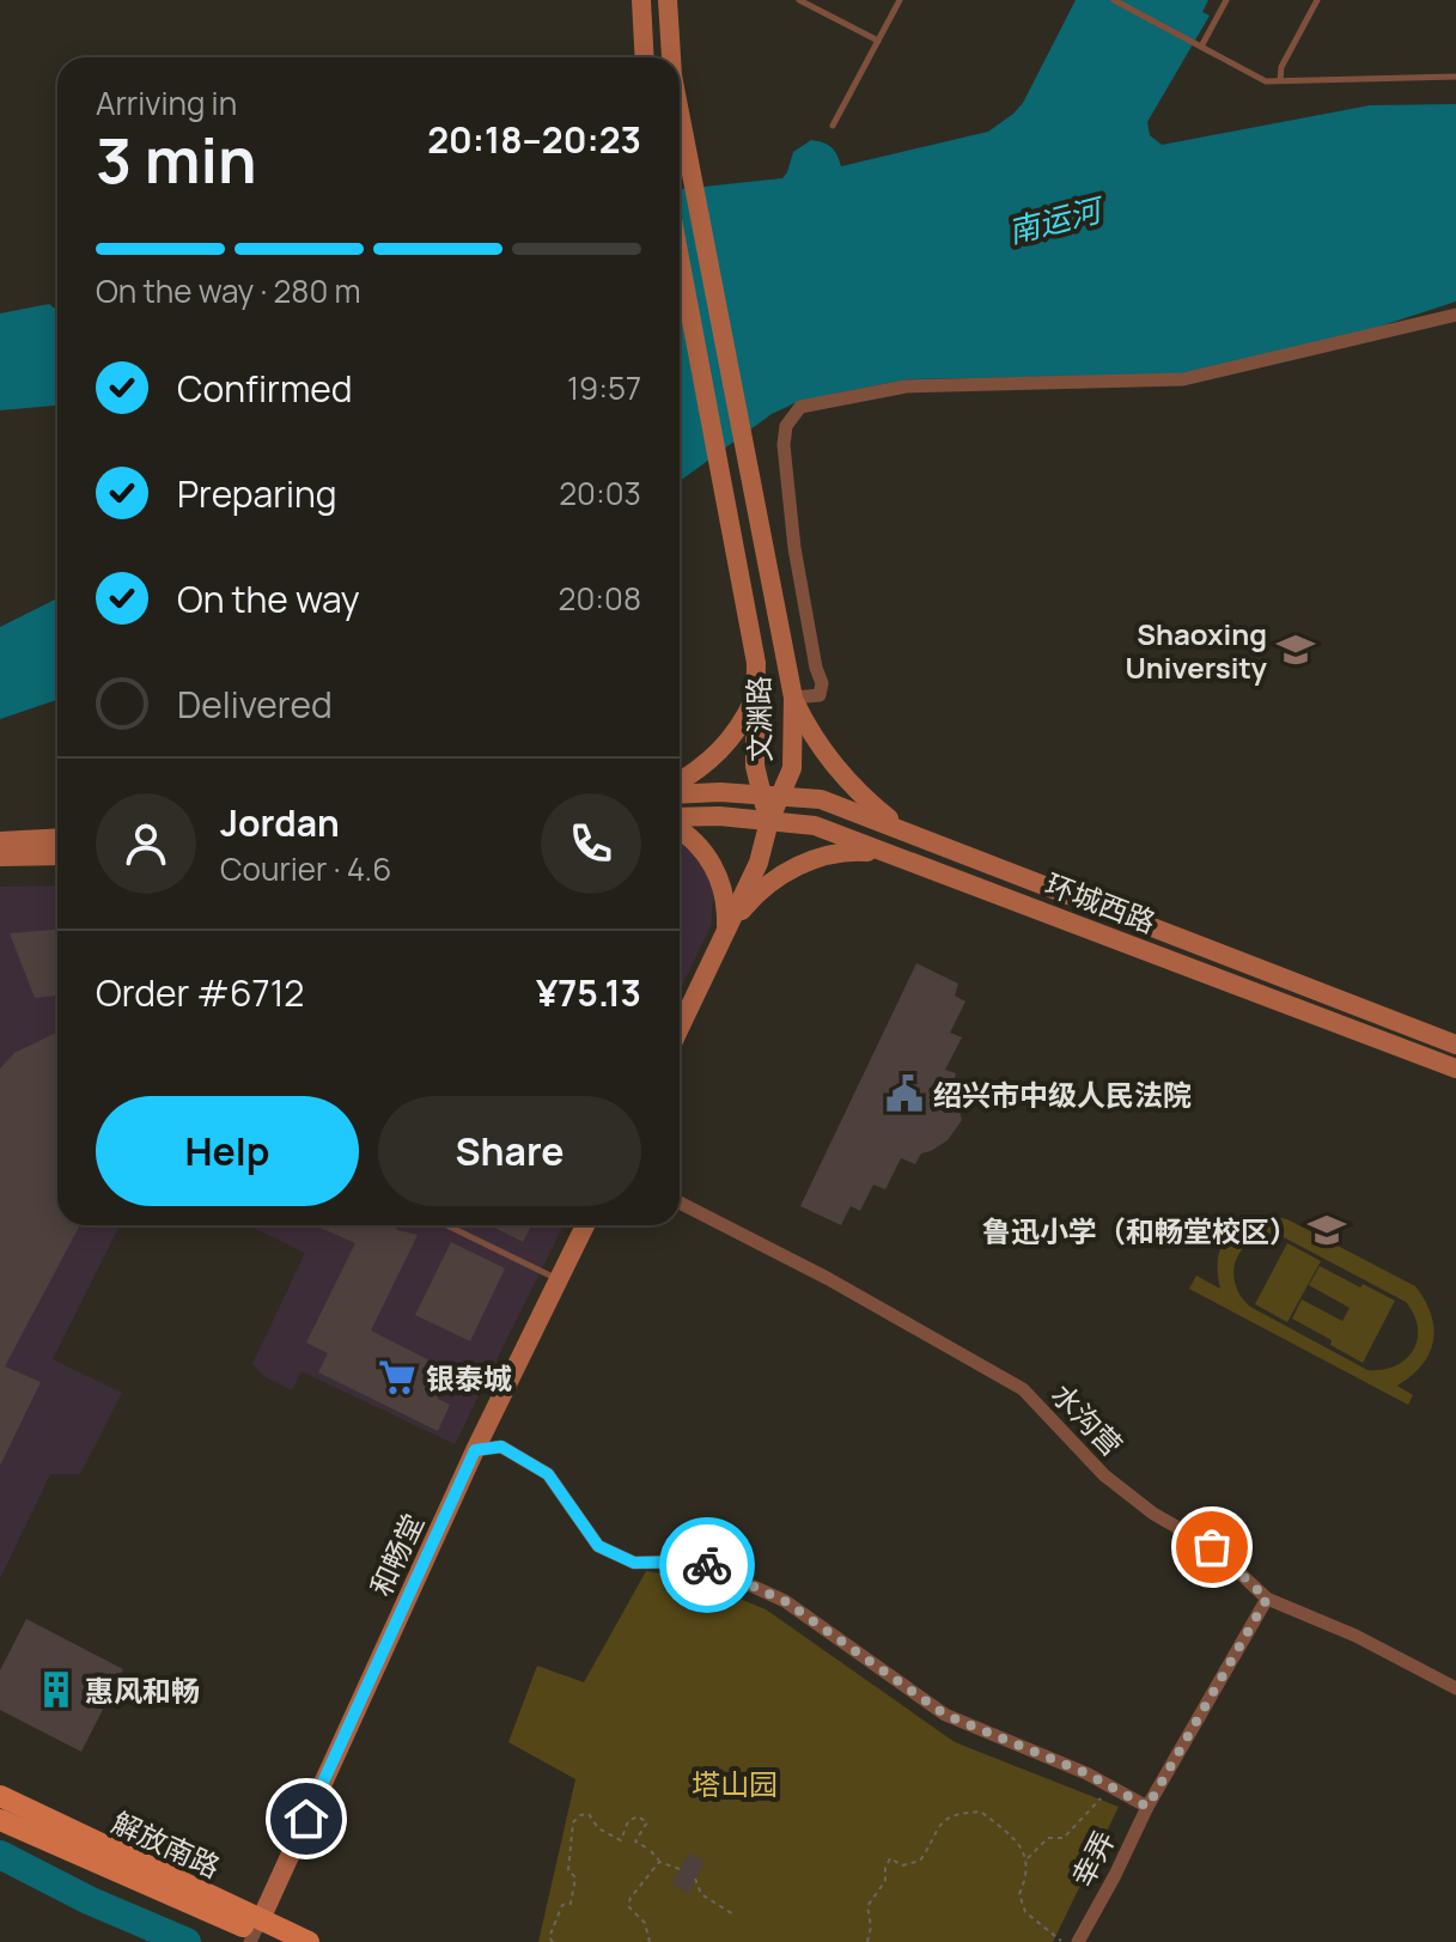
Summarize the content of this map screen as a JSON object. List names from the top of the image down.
{
  "streets": {
    "main road": ["解放南路"],
    "street": [
      "文渊路",
      "环城西路",
      "水沟营",
      "和畅堂",
      "幸弄"
    ]
  },
  "crossings": [
    ["文渊路", "环城西路"],
    ["水沟营", "幸弄"],
    ["和畅堂", "解放南路"]
  ],
  "water": ["南运河"],
  "parks": ["塔山园"],
  "places": {
    "school or university": ["Shaoxing University", "鲁迅小学（和畅堂校区）"],
    "public building": ["绍兴市中级人民法院"],
    "supermarket": ["银泰城"],
    "building": ["惠风和畅"]
  },
  "page": {
    "heading": ["3 min", "Arriving in", "20:18–20:23"],
    "panel": [
      "Jordan",
      "Courier · 4.6",
      "Order #6712",
      "¥75.13"
    ],
    "bar": "On the way · 280 m",
    "list": [
      ["Confirmed", "19:57"],
      ["Preparing", "20:03"],
      ["On the way", "20:08"],
      "Delivered"
    ],
    "buttons": ["Help", "Share"]
  }
}
